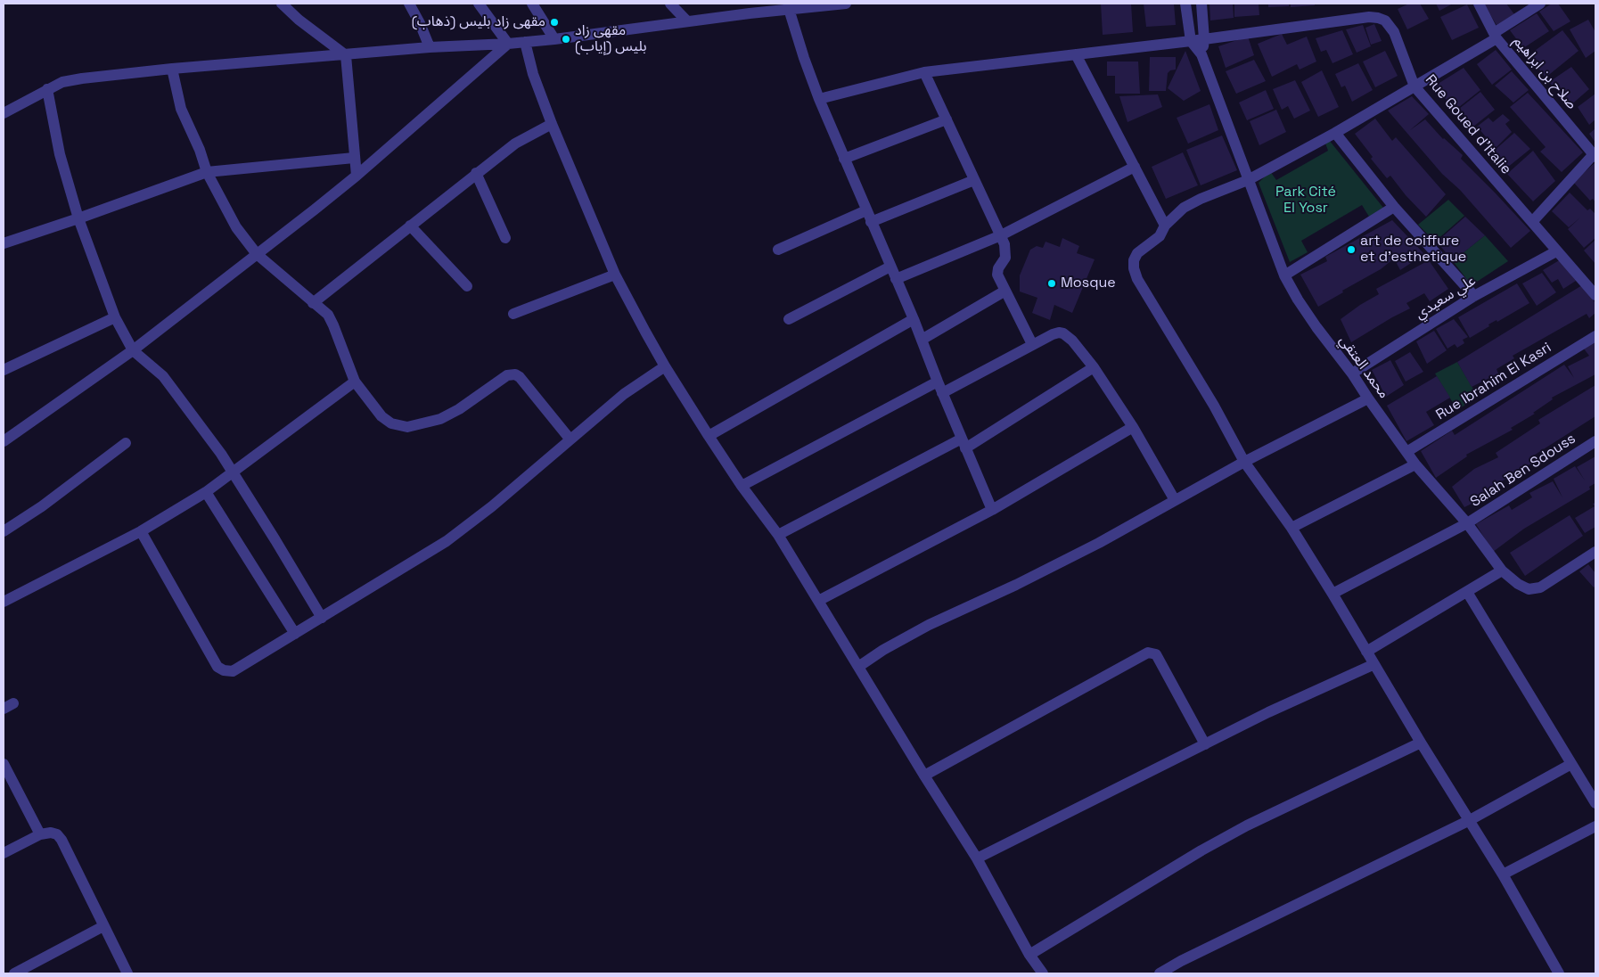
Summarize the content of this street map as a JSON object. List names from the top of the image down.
{
  "streets": {
    "street": [
      "صلاح بن ابراهيم",
      "Rue Goued d'Italie",
      "علي سعيدي",
      "محمد العتقي",
      "Rue Ibrahim El Kasri",
      "Salah Ben Sdouss"
    ]
  },
  "crossings": [
    ["Rue Goued d'Italie", "علي سعيدي"],
    ["Rue Goued d'Italie", "محمد العتقي"],
    ["علي سعيدي", "محمد العتقي"],
    ["محمد العتقي", "Rue Ibrahim El Kasri"],
    ["محمد العتقي", "Salah Ben Sdouss"]
  ],
  "parks": ["Park Cité El Yosr"],
  "places": [
    "مقهى زاد بليس (ذهاب)",
    "مقهى زاد بليس (إياب)",
    "art de coiffure et d'esthetique",
    "Mosque"
  ]
}
